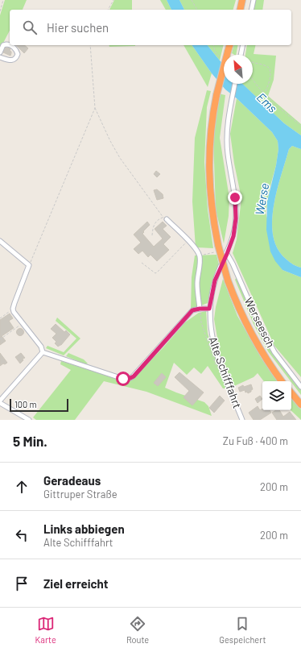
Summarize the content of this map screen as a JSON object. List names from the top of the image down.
{
  "streets": {
    "street": ["Werseesch", "Alte Schifffahrt"]
  },
  "crossings": [
    ["Werseesch", "Alte Schifffahrt"]
  ],
  "water": ["Ems", "Werse"],
  "scale_bar": "100 m",
  "north": "top left",
  "page": {
    "search": "Hier suchen",
    "scale": "100 m",
    "heading": ["5 Min.", "Zu Fuß · 400 m"],
    "list": [
      ["Geradeaus", "Gittruper Straße", "200 m"],
      ["Links abbiegen", "Alte Schifffahrt", "200 m"],
      "Ziel erreicht"
    ],
    "nav": ["Karte", "Route", "Gespeichert"]
  }
}
